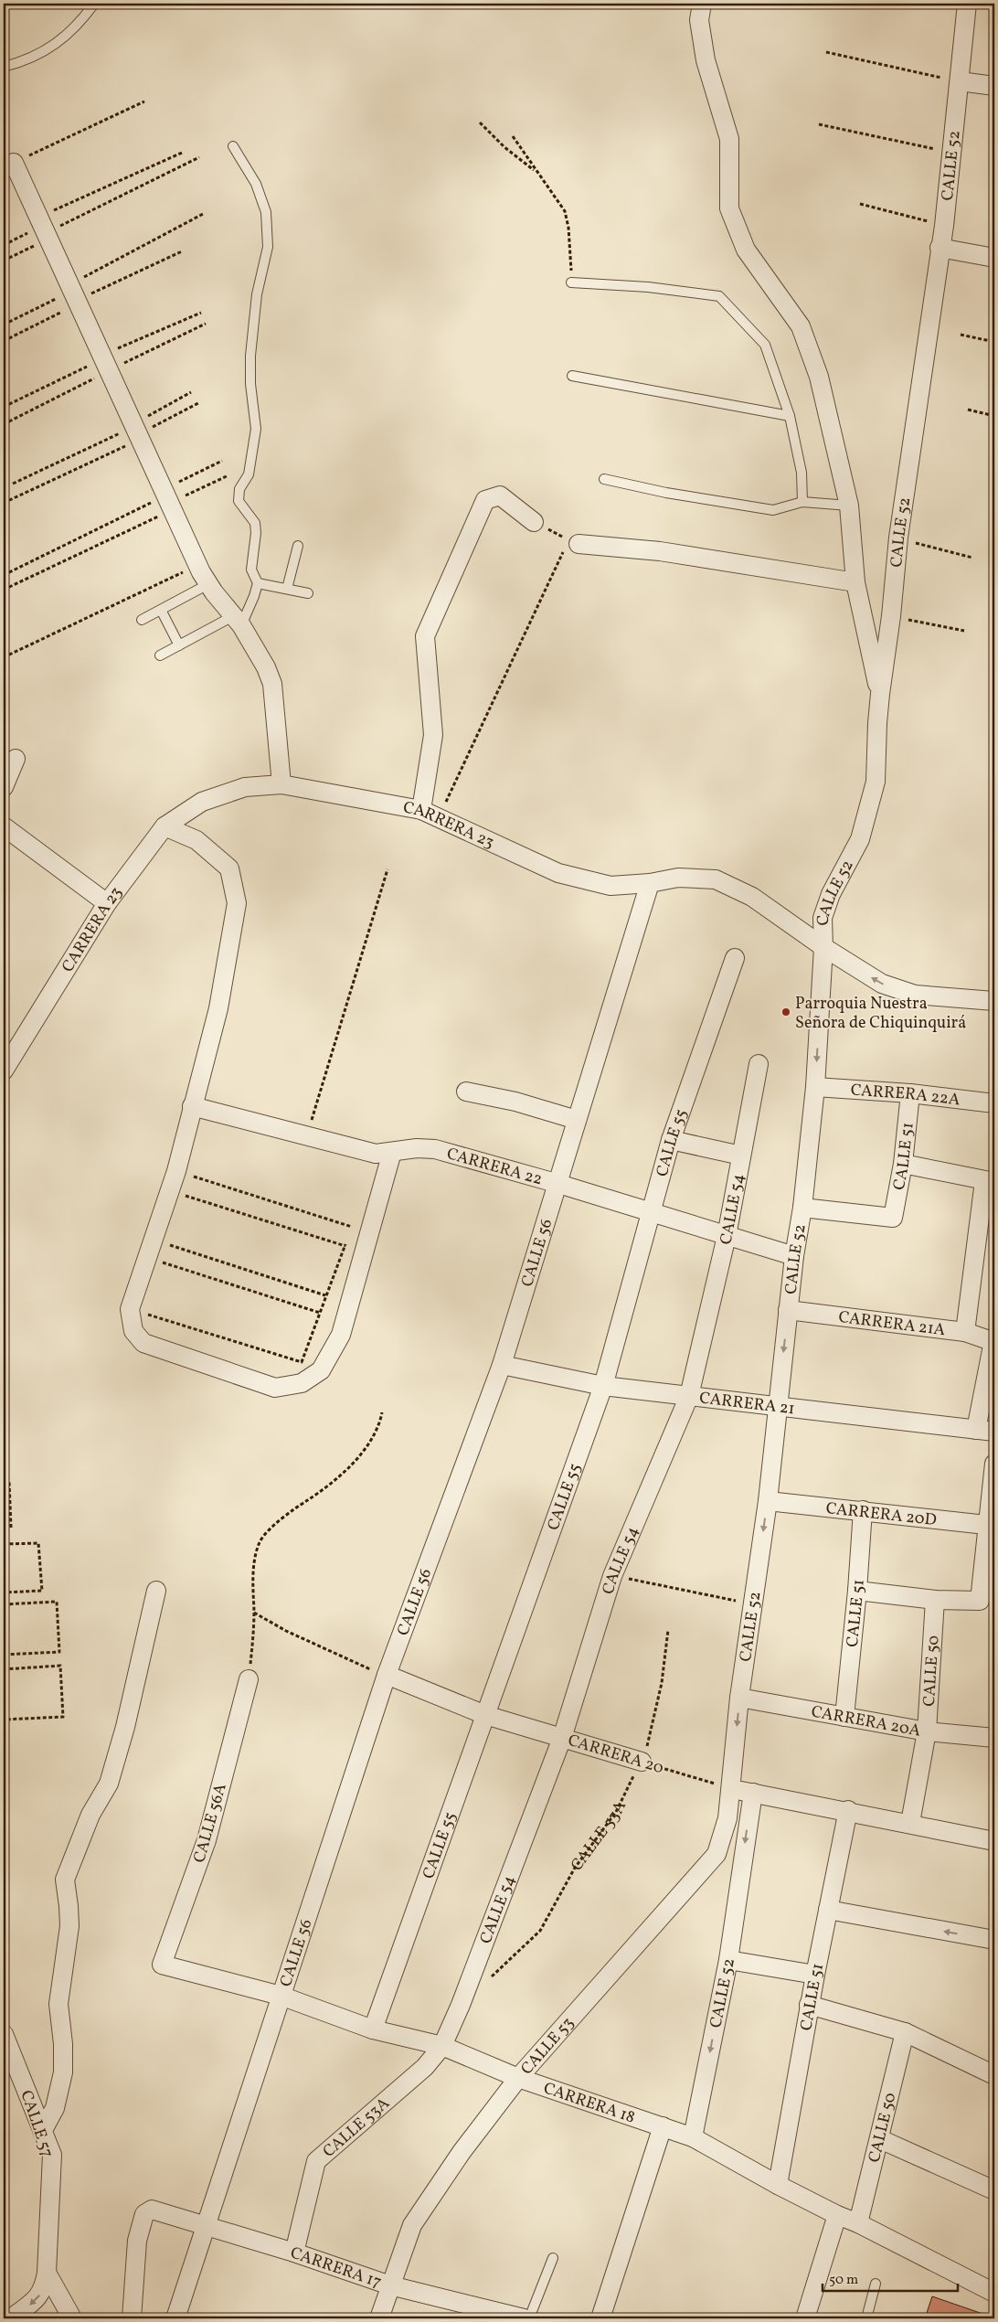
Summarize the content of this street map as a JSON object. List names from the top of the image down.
{
  "streets": {
    "street": [
      "CALLE 52",
      "CARRERA 23",
      "CARRERA 22A",
      "CALLE 55",
      "CALLE 51",
      "CARRERA 22",
      "CALLE 54",
      "CALLE 56",
      "CARRERA 21A",
      "CARRERA 21",
      "CARRERA 20D",
      "CALLE 50",
      "CARRERA 20A",
      "CARRERA 20",
      "CALLE 56A",
      "CALLE 53A",
      "CALLE 53",
      "CARRERA 18",
      "CALLE 57",
      "CARRERA 17"
    ]
  },
  "crossings": [
    ["CALLE 52", "CARRERA 23"],
    ["CALLE 52", "CARRERA 22A"],
    ["CALLE 52", "CALLE 51"],
    ["CALLE 52", "CARRERA 22"],
    ["CALLE 52", "CARRERA 21A"],
    ["CALLE 52", "CARRERA 21"],
    ["CALLE 52", "CARRERA 20D"],
    ["CALLE 52", "CARRERA 20A"],
    ["CALLE 52", "CARRERA 20"],
    ["CALLE 52", "CALLE 53"],
    ["CALLE 52", "CARRERA 18"],
    ["CARRERA 23", "CALLE 56"],
    ["CARRERA 22A", "CALLE 51"],
    ["CALLE 55", "CARRERA 22"],
    ["CALLE 55", "CARRERA 21"],
    ["CALLE 55", "CARRERA 20"],
    ["CALLE 55", "CARRERA 18"],
    ["CALLE 51", "CARRERA 20D"],
    ["CALLE 51", "CARRERA 20A"],
    ["CALLE 51", "CARRERA 18"],
    ["CARRERA 22", "CALLE 54"],
    ["CARRERA 22", "CALLE 56"],
    ["CALLE 54", "CARRERA 21"],
    ["CALLE 54", "CARRERA 20"],
    ["CALLE 54", "CALLE 53A"],
    ["CALLE 54", "CARRERA 18"],
    ["CALLE 56", "CARRERA 21"],
    ["CALLE 56", "CARRERA 20"],
    ["CALLE 56", "CARRERA 18"],
    ["CALLE 56", "CARRERA 17"],
    ["CALLE 50", "CARRERA 20A"],
    ["CALLE 50", "CARRERA 18"],
    ["CARRERA 20", "CALLE 53A"],
    ["CARRERA 20", "CALLE 53"],
    ["CALLE 56A", "CARRERA 18"],
    ["CALLE 53A", "CARRERA 18"],
    ["CALLE 53A", "CARRERA 17"],
    ["CALLE 53", "CARRERA 18"],
    ["CALLE 53", "CARRERA 17"]
  ],
  "one_way": ["CALLE 52"],
  "places": ["Parroquia Nuestra Señora de Chiquinquirá"],
  "scale_bar": "50 m"
}
